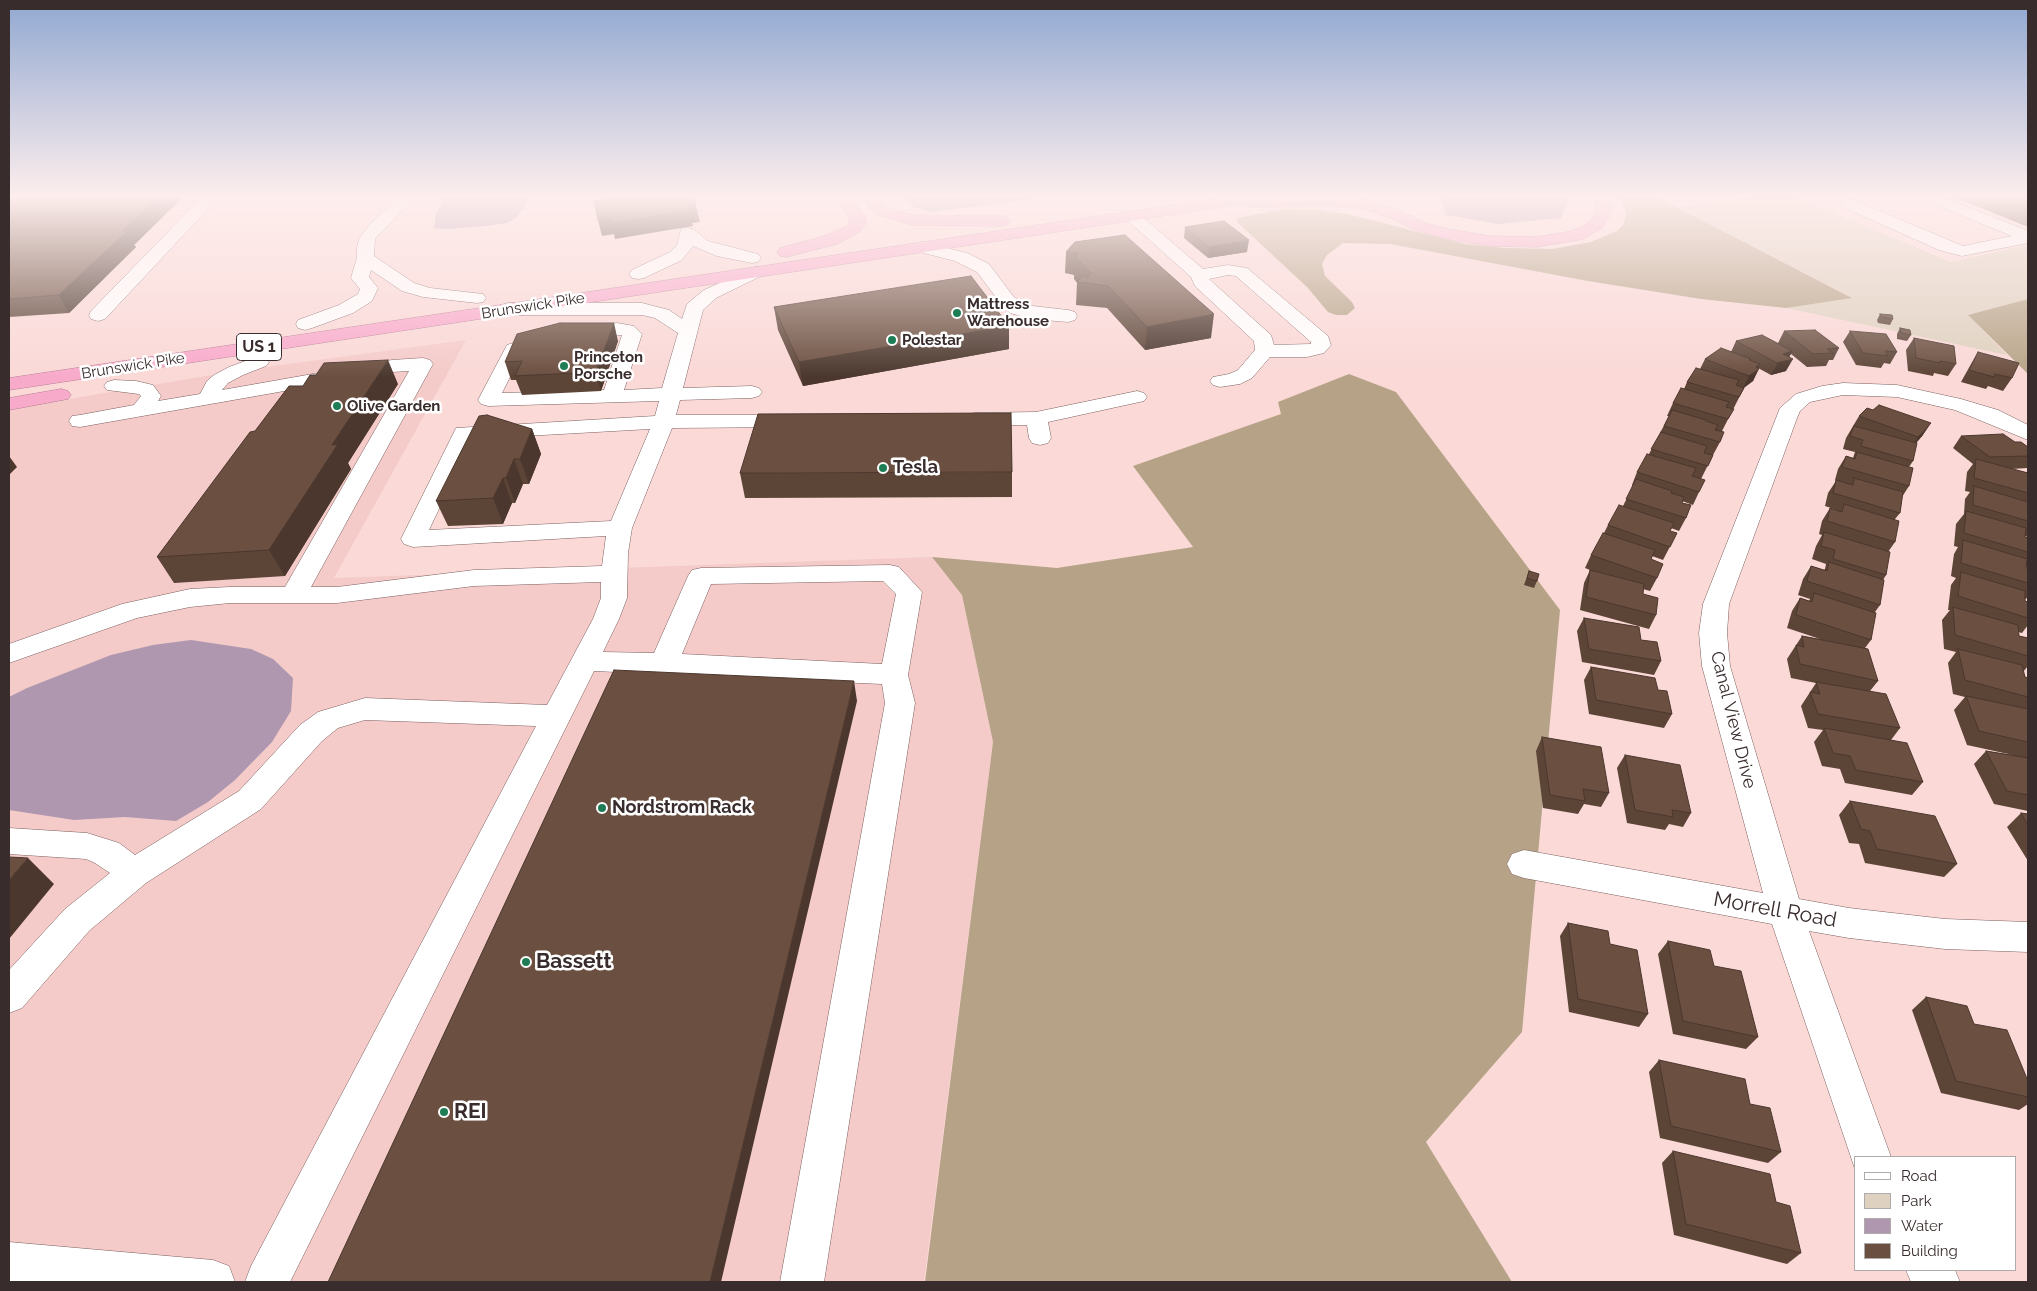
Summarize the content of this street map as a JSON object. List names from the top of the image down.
{
  "streets": {
    "highway": ["Brunswick Pike", "US 1"],
    "street": ["Canal View Drive", "Morrell Road"]
  },
  "crossings": [
    ["Canal View Drive", "Morrell Road"]
  ],
  "places": [
    "Mattress Warehouse",
    "Polestar",
    "Princeton Porsche",
    "Olive Garden",
    "Tesla",
    "Nordstrom Rack",
    "Bassett",
    "REI"
  ],
  "legend": [
    "Road",
    "Park",
    "Water",
    "Building"
  ]
}
